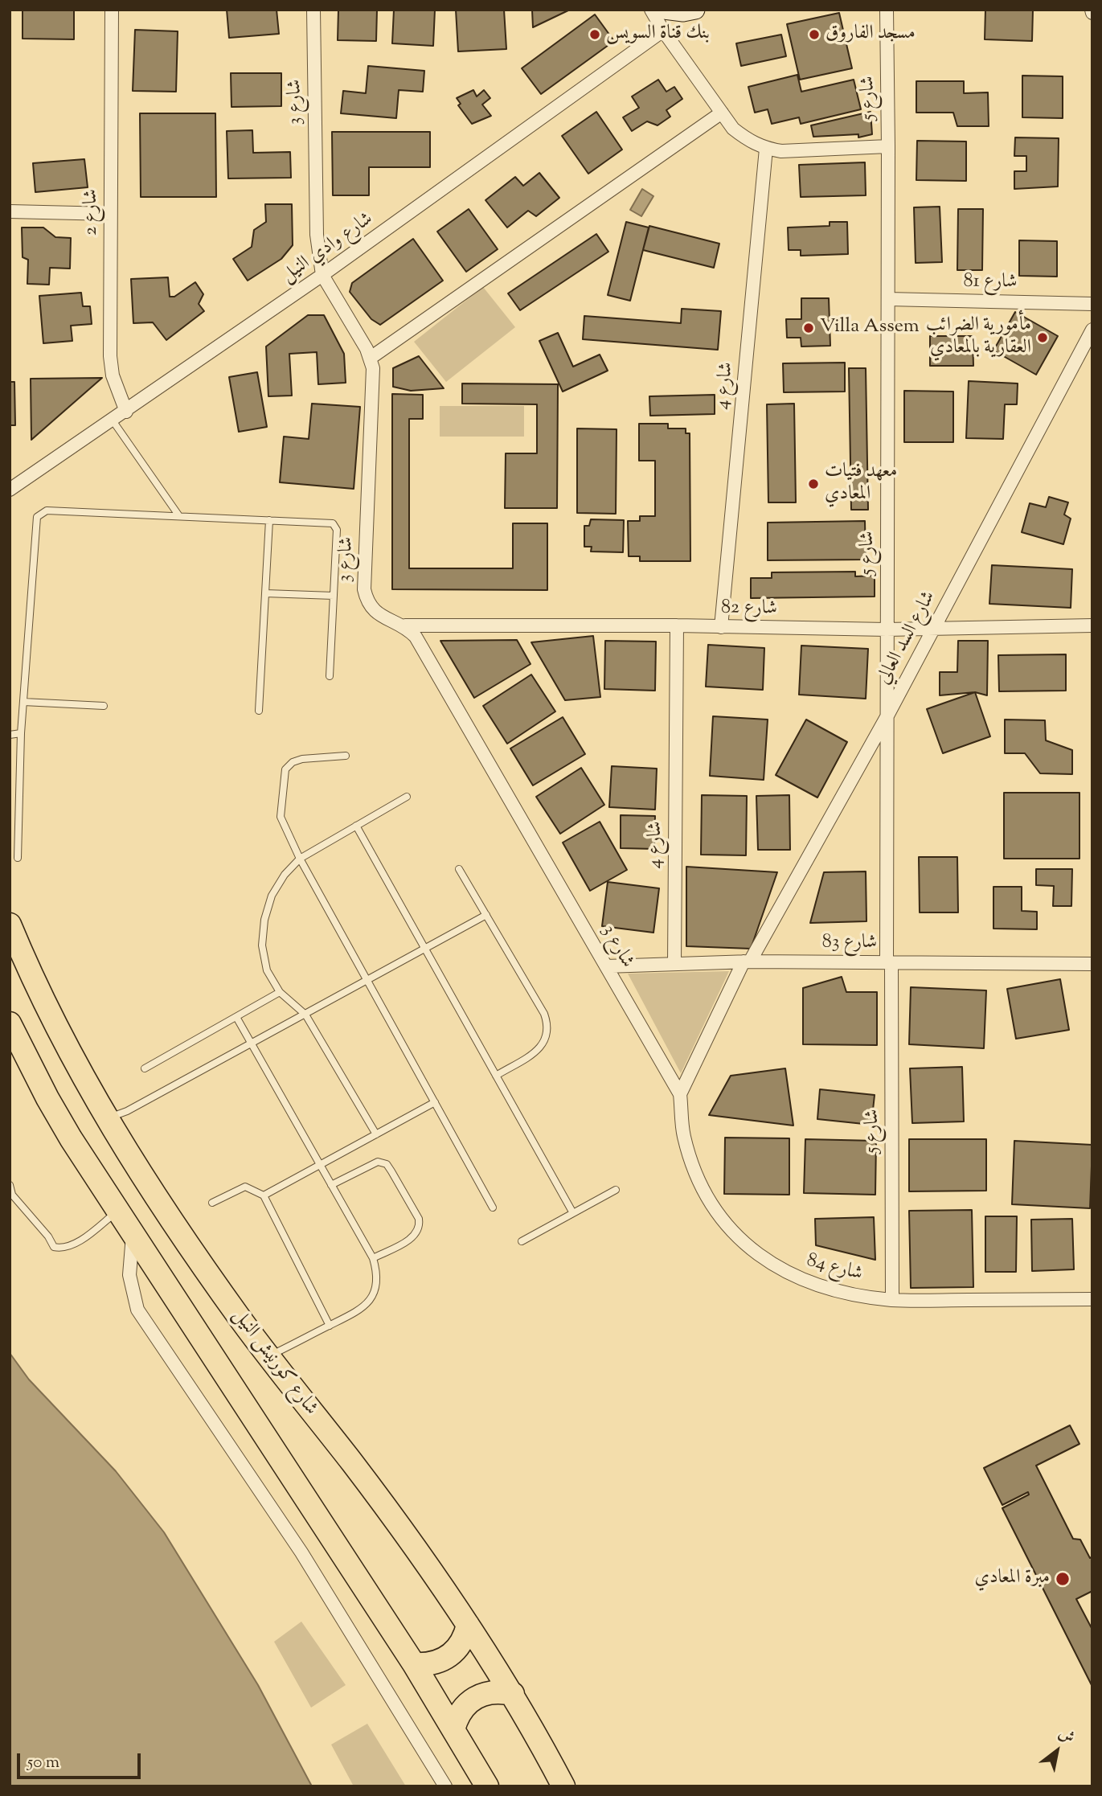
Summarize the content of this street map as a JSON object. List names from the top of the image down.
{
  "streets": {
    "highway": ["شارع كورنيش النيل"],
    "street": [
      "شارع 5",
      "شارع 3",
      "شارع 2",
      "شارع وادي النيل",
      "شارع 81",
      "شارع 4",
      "شارع 82",
      "شارع السد العالي",
      "شارع 83",
      "شارع 84"
    ]
  },
  "crossings": [
    ["شارع 5", "شارع 81"],
    ["شارع 5", "شارع 82"],
    ["شارع 5", "شارع السد العالي"],
    ["شارع 5", "شارع 83"],
    ["شارع 5", "شارع 84"],
    ["شارع 3", "شارع وادي النيل"],
    ["شارع 3", "شارع 82"],
    ["شارع 3", "شارع السد العالي"],
    ["شارع 3", "شارع 83"],
    ["شارع 3", "شارع 84"],
    ["شارع 2", "شارع وادي النيل"],
    ["شارع 4", "شارع 82"],
    ["شارع 4", "شارع 83"],
    ["شارع 82", "شارع السد العالي"],
    ["شارع السد العالي", "شارع 83"],
    ["شارع السد العالي", "شارع 84"]
  ],
  "places": [
    "بنك قناة السويس",
    "مسجد الفاروق",
    "Villa Assem",
    "مأمورية الضرائب العقارية بالمعادي",
    "معهد فتيات المعادي",
    "مبرة المعادي"
  ],
  "scale_bar": "50 m",
  "north": "top right"
}
